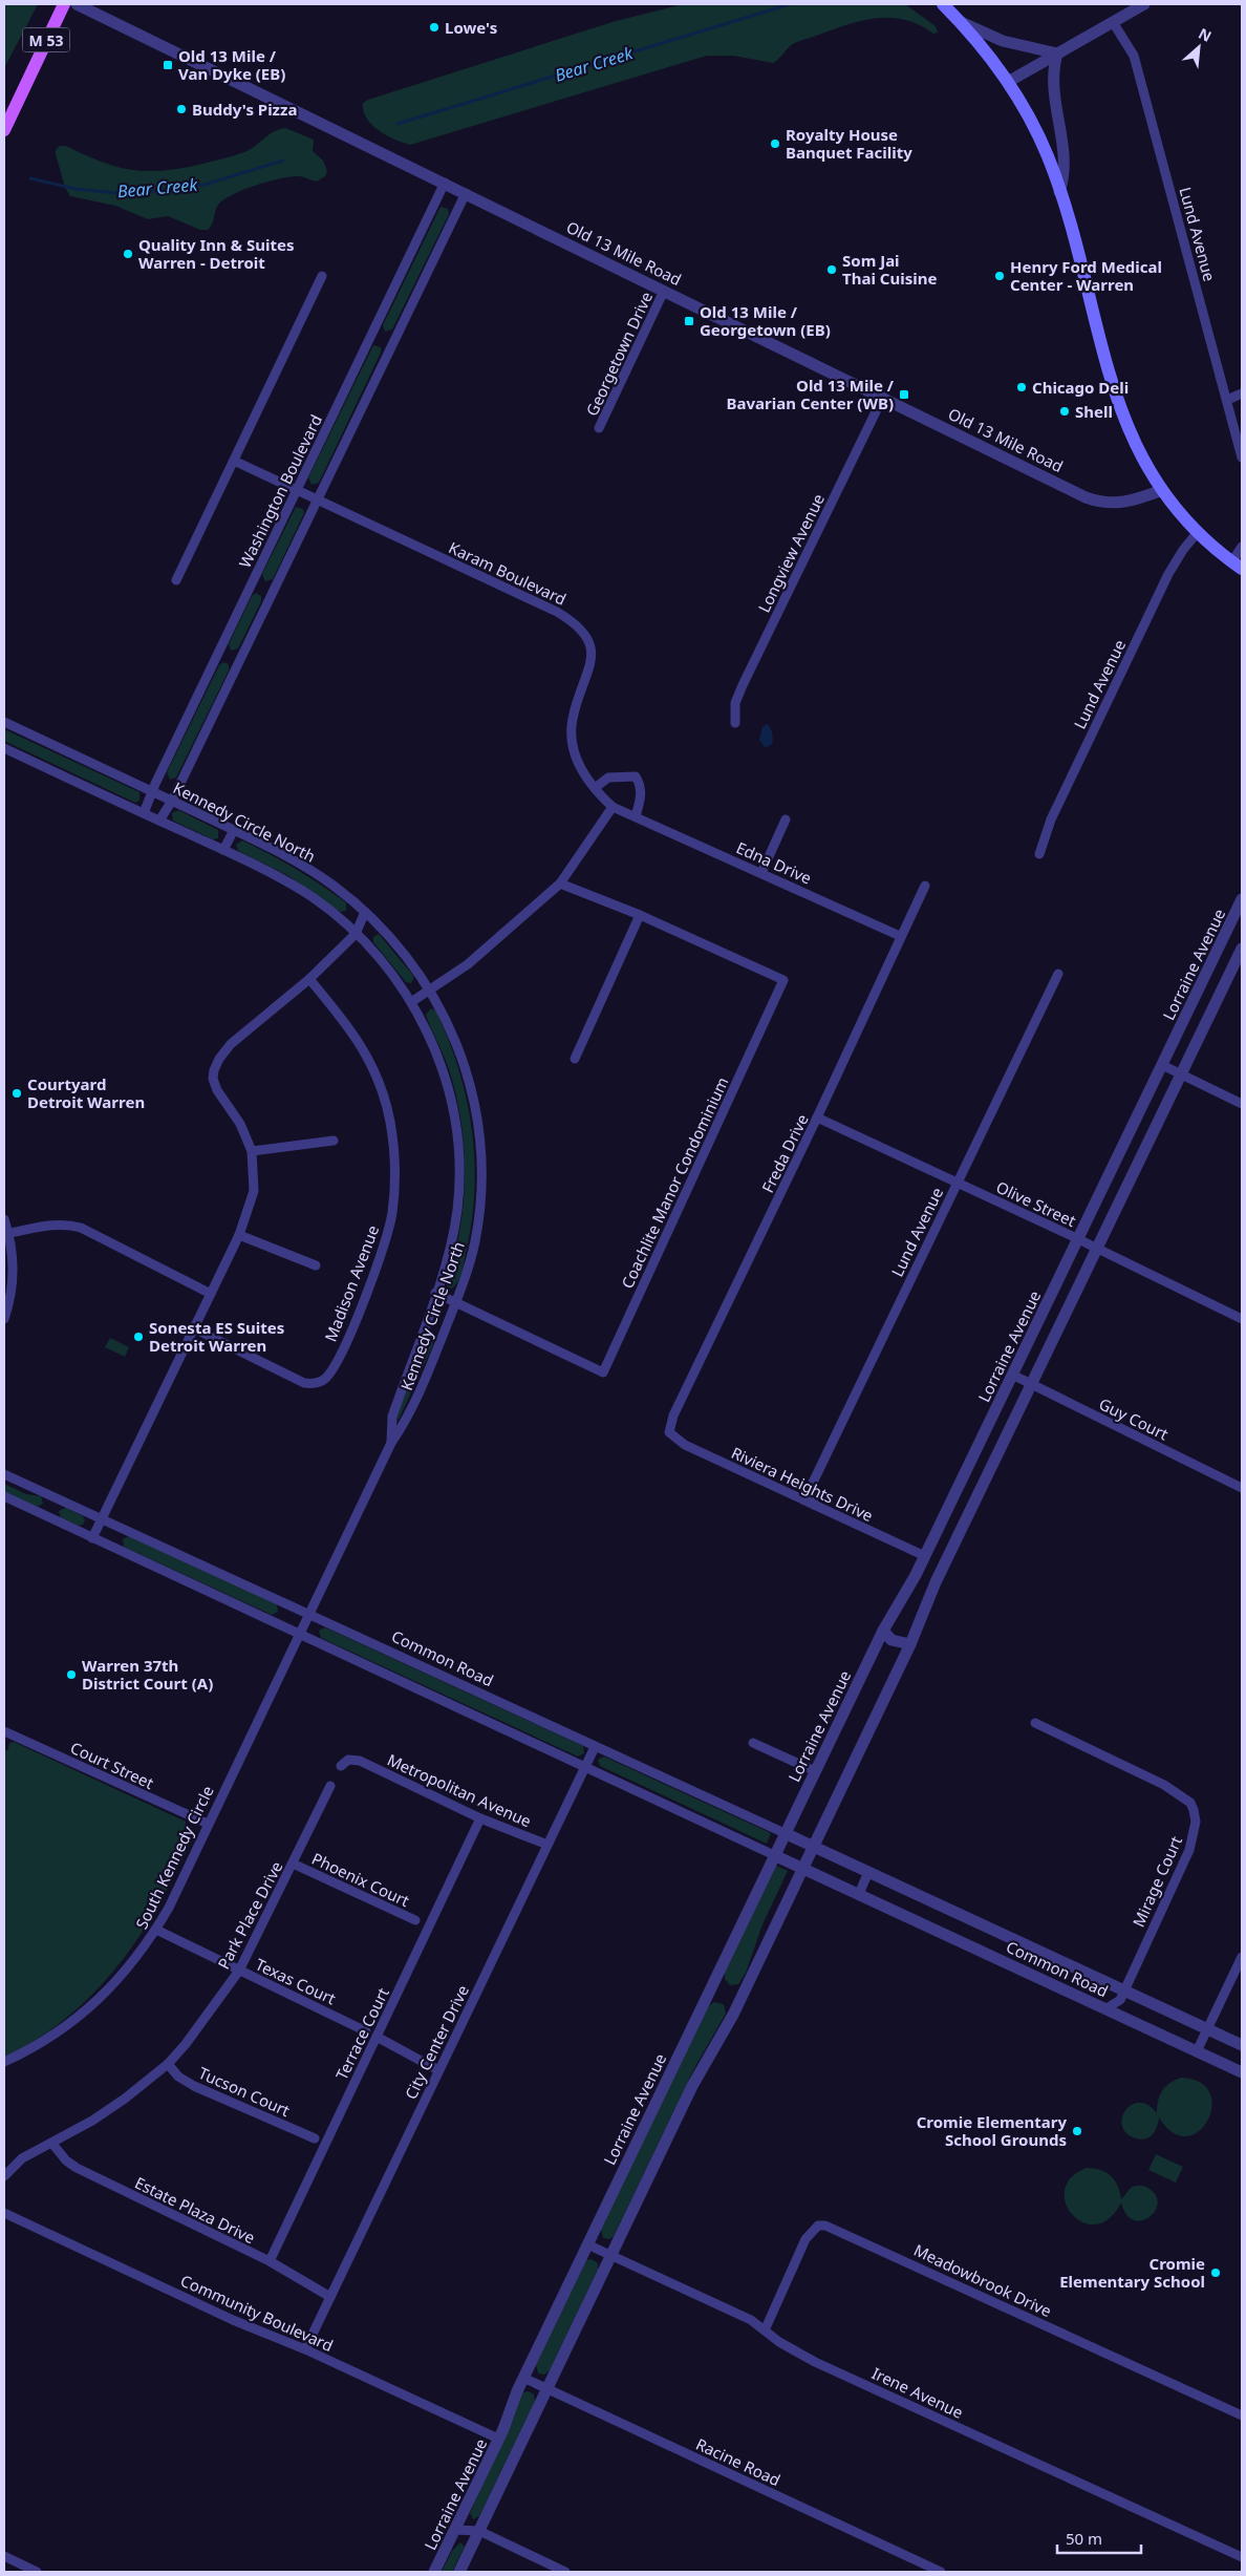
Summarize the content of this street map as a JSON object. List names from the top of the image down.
{
  "streets": {
    "main road": ["M 53"],
    "street": [
      "Lund Avenue",
      "Old 13 Mile Road",
      "Georgetown Drive",
      "Washington Boulevard",
      "Longview Avenue",
      "Karam Boulevard",
      "Kennedy Circle North",
      "Edna Drive",
      "Lorraine Avenue",
      "Freda Drive",
      "Coachlite Manor Condominium",
      "Olive Street",
      "Madison Avenue",
      "Guy Court",
      "Riviera Heights Drive",
      "Common Road",
      "Court Street",
      "Metropolitan Avenue",
      "South Kennedy Circle",
      "Phoenix Court",
      "Mirage Court",
      "Park Place Drive",
      "Texas Court",
      "Terrace Court",
      "City Center Drive",
      "Tucson Court",
      "Estate Plaza Drive",
      "Meadowbrook Drive",
      "Community Boulevard",
      "Irene Avenue",
      "Racine Road"
    ]
  },
  "crossings": [
    ["Lund Avenue", "Olive Street"],
    ["Lund Avenue", "Riviera Heights Drive"],
    ["Old 13 Mile Road", "Georgetown Drive"],
    ["Old 13 Mile Road", "Washington Boulevard"],
    ["Old 13 Mile Road", "Longview Avenue"],
    ["Washington Boulevard", "Karam Boulevard"],
    ["Washington Boulevard", "Kennedy Circle North"],
    ["Karam Boulevard", "Edna Drive"],
    ["Kennedy Circle North", "Coachlite Manor Condominium"],
    ["Kennedy Circle North", "Common Road"],
    ["Kennedy Circle North", "South Kennedy Circle"],
    ["Edna Drive", "Freda Drive"],
    ["Lorraine Avenue", "Olive Street"],
    ["Lorraine Avenue", "Guy Court"],
    ["Lorraine Avenue", "Riviera Heights Drive"],
    ["Lorraine Avenue", "Common Road"],
    ["Lorraine Avenue", "Community Boulevard"],
    ["Lorraine Avenue", "Irene Avenue"],
    ["Lorraine Avenue", "Racine Road"],
    ["Freda Drive", "Olive Street"],
    ["Freda Drive", "Riviera Heights Drive"],
    ["Common Road", "South Kennedy Circle"],
    ["Common Road", "Mirage Court"],
    ["Common Road", "City Center Drive"],
    ["Court Street", "South Kennedy Circle"],
    ["Metropolitan Avenue", "Terrace Court"],
    ["Metropolitan Avenue", "City Center Drive"],
    ["South Kennedy Circle", "Texas Court"],
    ["Phoenix Court", "Park Place Drive"],
    ["Park Place Drive", "Texas Court"],
    ["Park Place Drive", "Tucson Court"],
    ["Park Place Drive", "Estate Plaza Drive"],
    ["Terrace Court", "Estate Plaza Drive"],
    ["City Center Drive", "Estate Plaza Drive"],
    ["City Center Drive", "Community Boulevard"],
    ["Meadowbrook Drive", "Irene Avenue"]
  ],
  "water": ["Bear Creek"],
  "places": {
    "other": [
      "Lowe's",
      "Buddy's Pizza",
      "Royalty House Banquet Facility",
      "Quality Inn & Suites Warren - Detroit",
      "Som Jai Thai Cuisine",
      "Henry Ford Medical Center - Warren",
      "Chicago Deli",
      "Shell",
      "Courtyard Detroit Warren",
      "Sonesta ES Suites Detroit Warren",
      "Warren 37th District Court (A)",
      "Cromie Elementary School Grounds",
      "Cromie Elementary School"
    ],
    "transit": ["Old 13 Mile / Van Dyke (EB)", "Old 13 Mile / Georgetown (EB)", "Old 13 Mile / Bavarian Center (WB)"]
  },
  "scale_bar": "50 m",
  "north": "top right"
}
